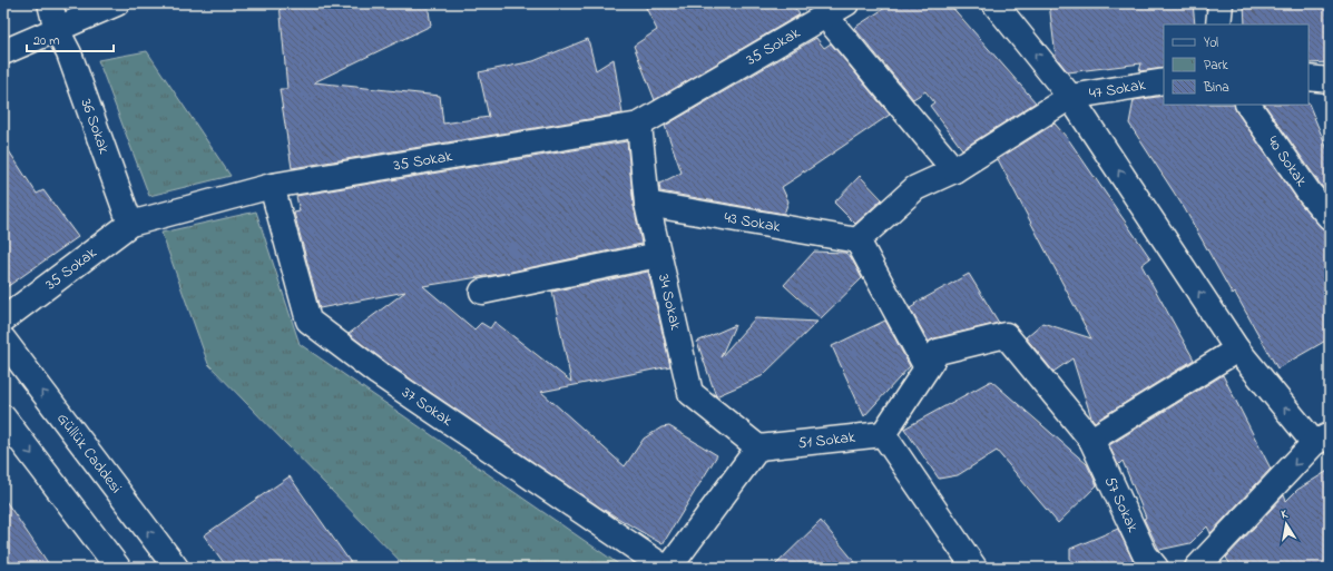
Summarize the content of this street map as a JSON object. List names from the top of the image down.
{
  "streets": {
    "street": [
      "35 Sokak",
      "47 Sokak",
      "36 Sokak",
      "40 Sokak",
      "43 Sokak",
      "34 Sokak",
      "37 Sokak",
      "51 Sokak",
      "Güllük Caddesi",
      "57 Sokak"
    ]
  },
  "crossings": [
    ["35 Sokak", "36 Sokak"],
    ["35 Sokak", "34 Sokak"],
    ["35 Sokak", "37 Sokak"],
    ["43 Sokak", "34 Sokak"],
    ["34 Sokak", "51 Sokak"]
  ],
  "legend": ["Yol", "Park", "Bina"],
  "scale_bar": "20 m",
  "north": "top"
}
